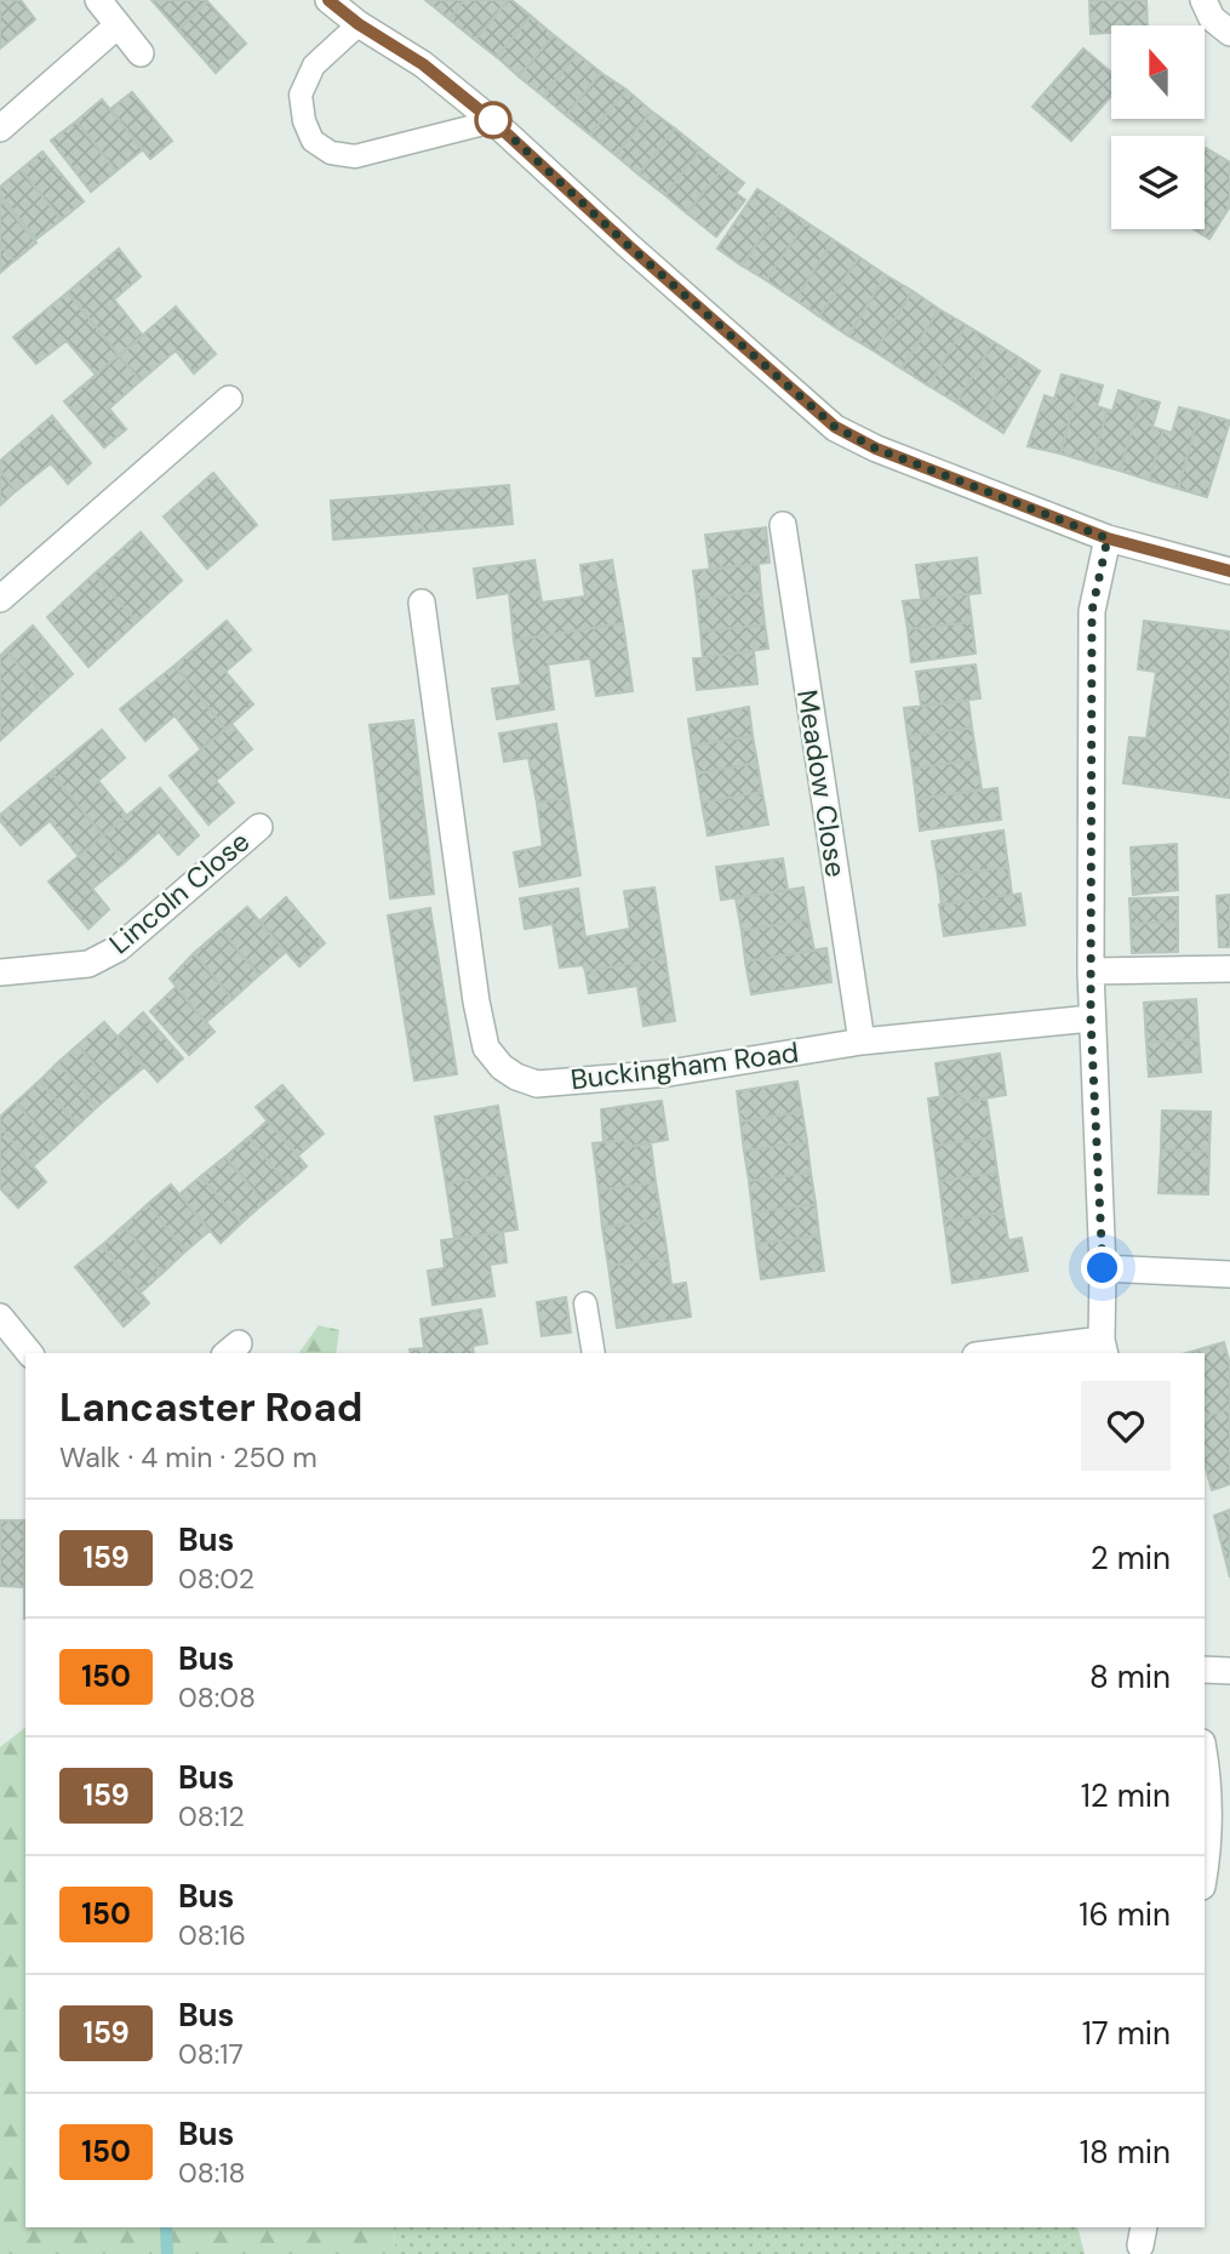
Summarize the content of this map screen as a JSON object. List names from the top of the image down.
{
  "streets": {
    "street": ["Meadow Close", "Lincoln Close", "Buckingham Road"]
  },
  "crossings": [
    ["Meadow Close", "Buckingham Road"]
  ],
  "lines": ["bus line 159"],
  "north": "top",
  "page": {
    "heading": ["Lancaster Road", "Walk · 4 min · 250 m"],
    "list": [
      {
        "mark": "159",
        "name": "Bus",
        "note": "08:02",
        "value": "2 min"
      },
      {
        "mark": "150",
        "name": "Bus",
        "note": "08:08",
        "value": "8 min"
      },
      {
        "mark": "159",
        "name": "Bus",
        "note": "08:12",
        "value": "12 min"
      },
      {
        "mark": "150",
        "name": "Bus",
        "note": "08:16",
        "value": "16 min"
      },
      {
        "mark": "159",
        "name": "Bus",
        "note": "08:17",
        "value": "17 min"
      },
      {
        "mark": "150",
        "name": "Bus",
        "note": "08:18",
        "value": "18 min"
      }
    ]
  }
}
